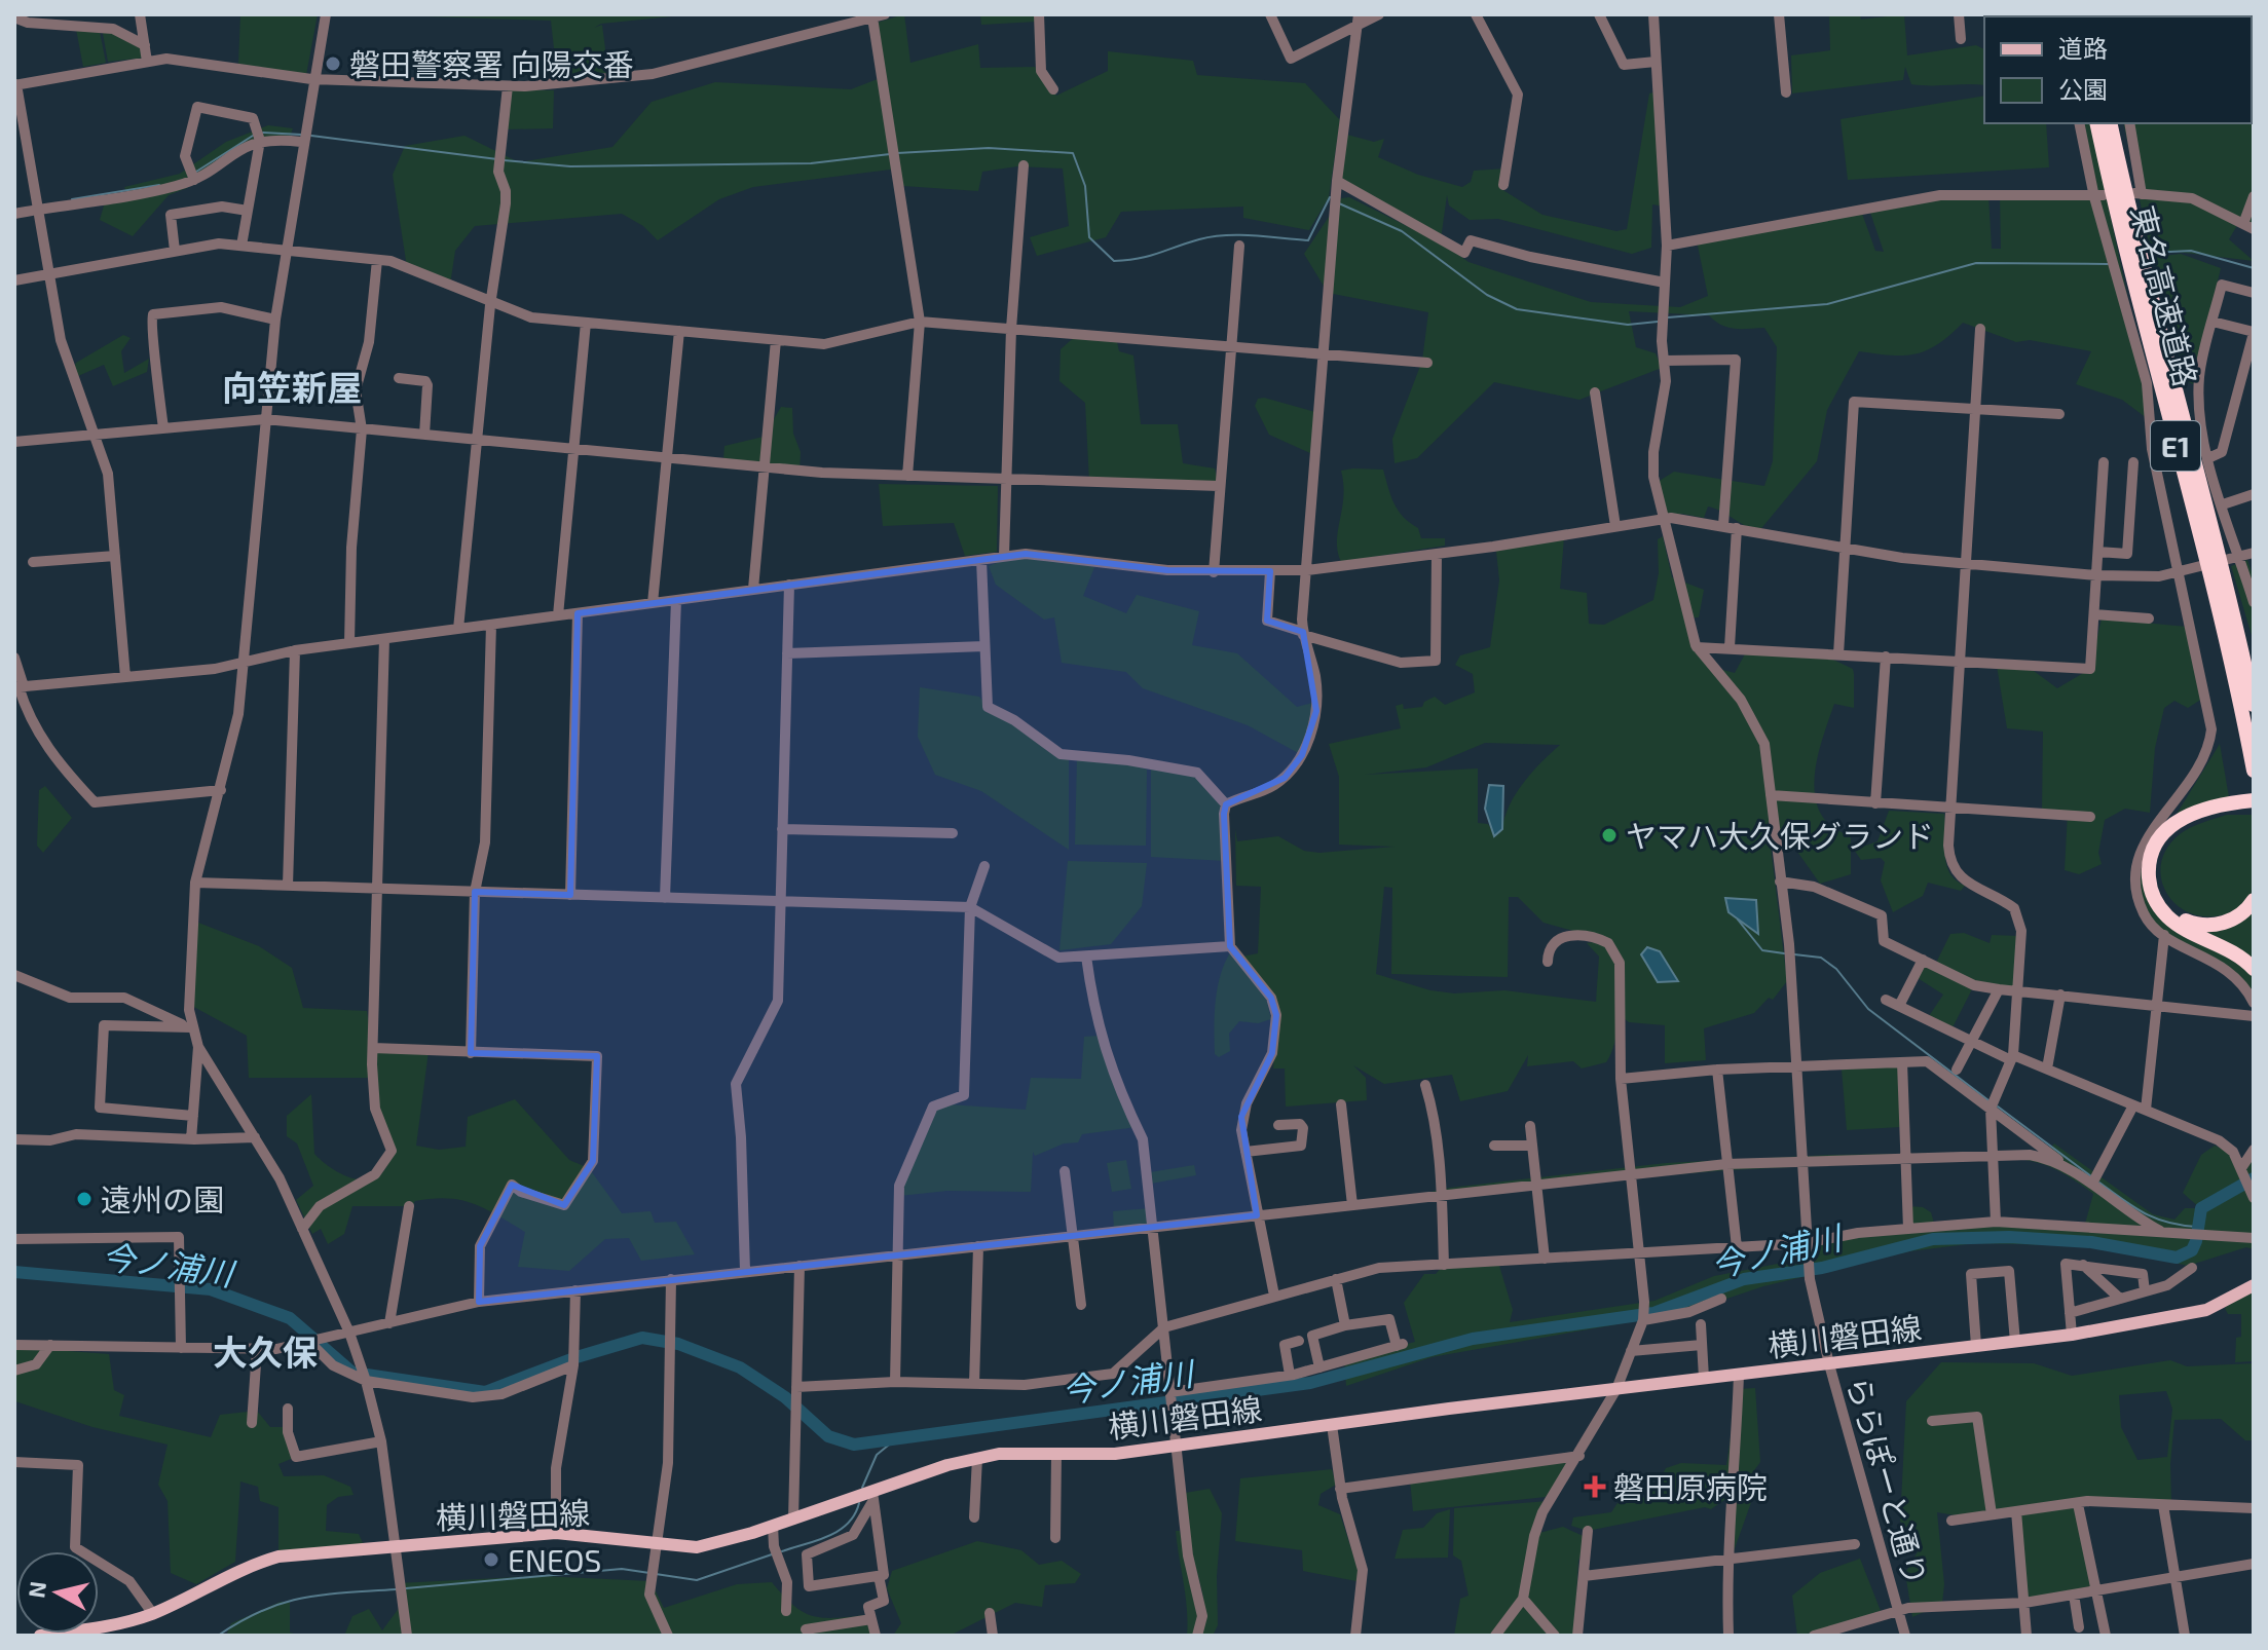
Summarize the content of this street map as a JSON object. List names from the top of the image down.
{
  "streets": {
    "highway": ["東名高速道路", "E1"],
    "main road": ["横川磐田線"],
    "street": ["ららぽーと通り"]
  },
  "crossings": [
    ["横川磐田線", "ららぽーと通り"]
  ],
  "districts": ["向笠新屋", "大久保"],
  "water": ["今ノ浦川"],
  "places": {
    "other": [
      "磐田警察署 向陽交番",
      "ヤマハ大久保グランド",
      "遠州の園",
      "ENEOS"
    ],
    "health": ["磐田原病院"]
  },
  "legend": ["道路", "公園"],
  "north": "left"
}
